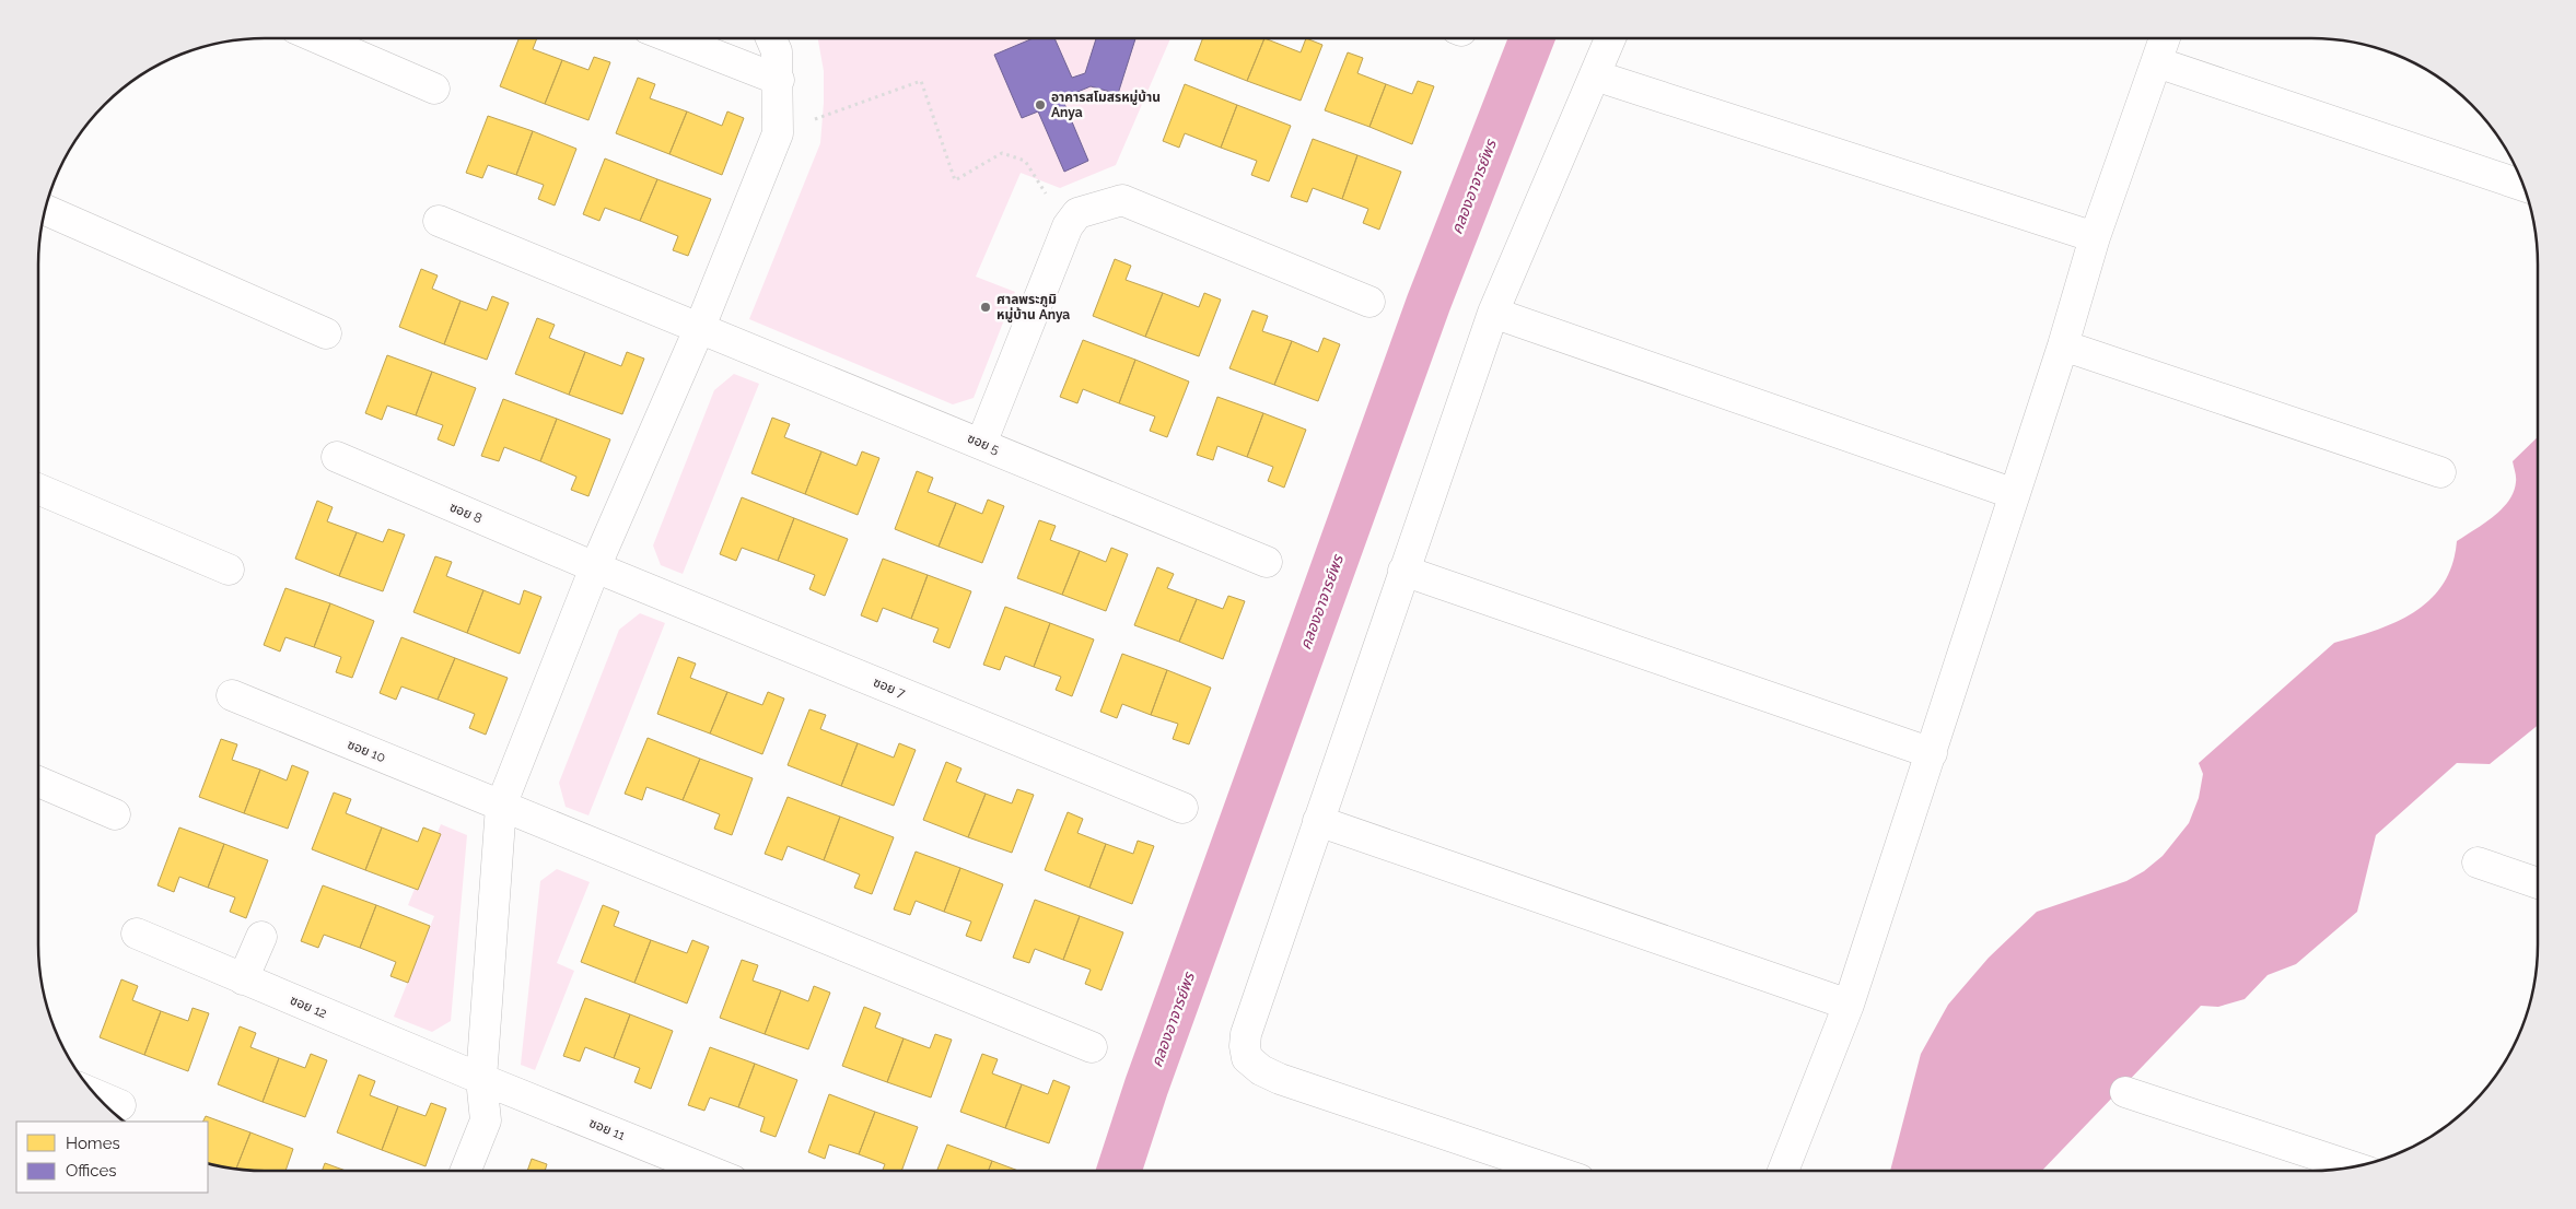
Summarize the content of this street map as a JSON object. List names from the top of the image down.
{
  "streets": {
    "street": [
      "ซอย 5",
      "ซอย 8",
      "ซอย 7",
      "ซอย 10",
      "ซอย 12",
      "ซอย 11"
    ]
  },
  "crossings": [
    ["ซอย 8", "ซอย 7"],
    ["ซอย 12", "ซอย 11"]
  ],
  "water": ["คลองอาจารย์พร"],
  "places": ["อาคารสโมสรหมู่บ้าน Anya", "ศาลพระภูมิ หมู่บ้าน Anya"],
  "legend": ["Homes", "Offices"]
}
